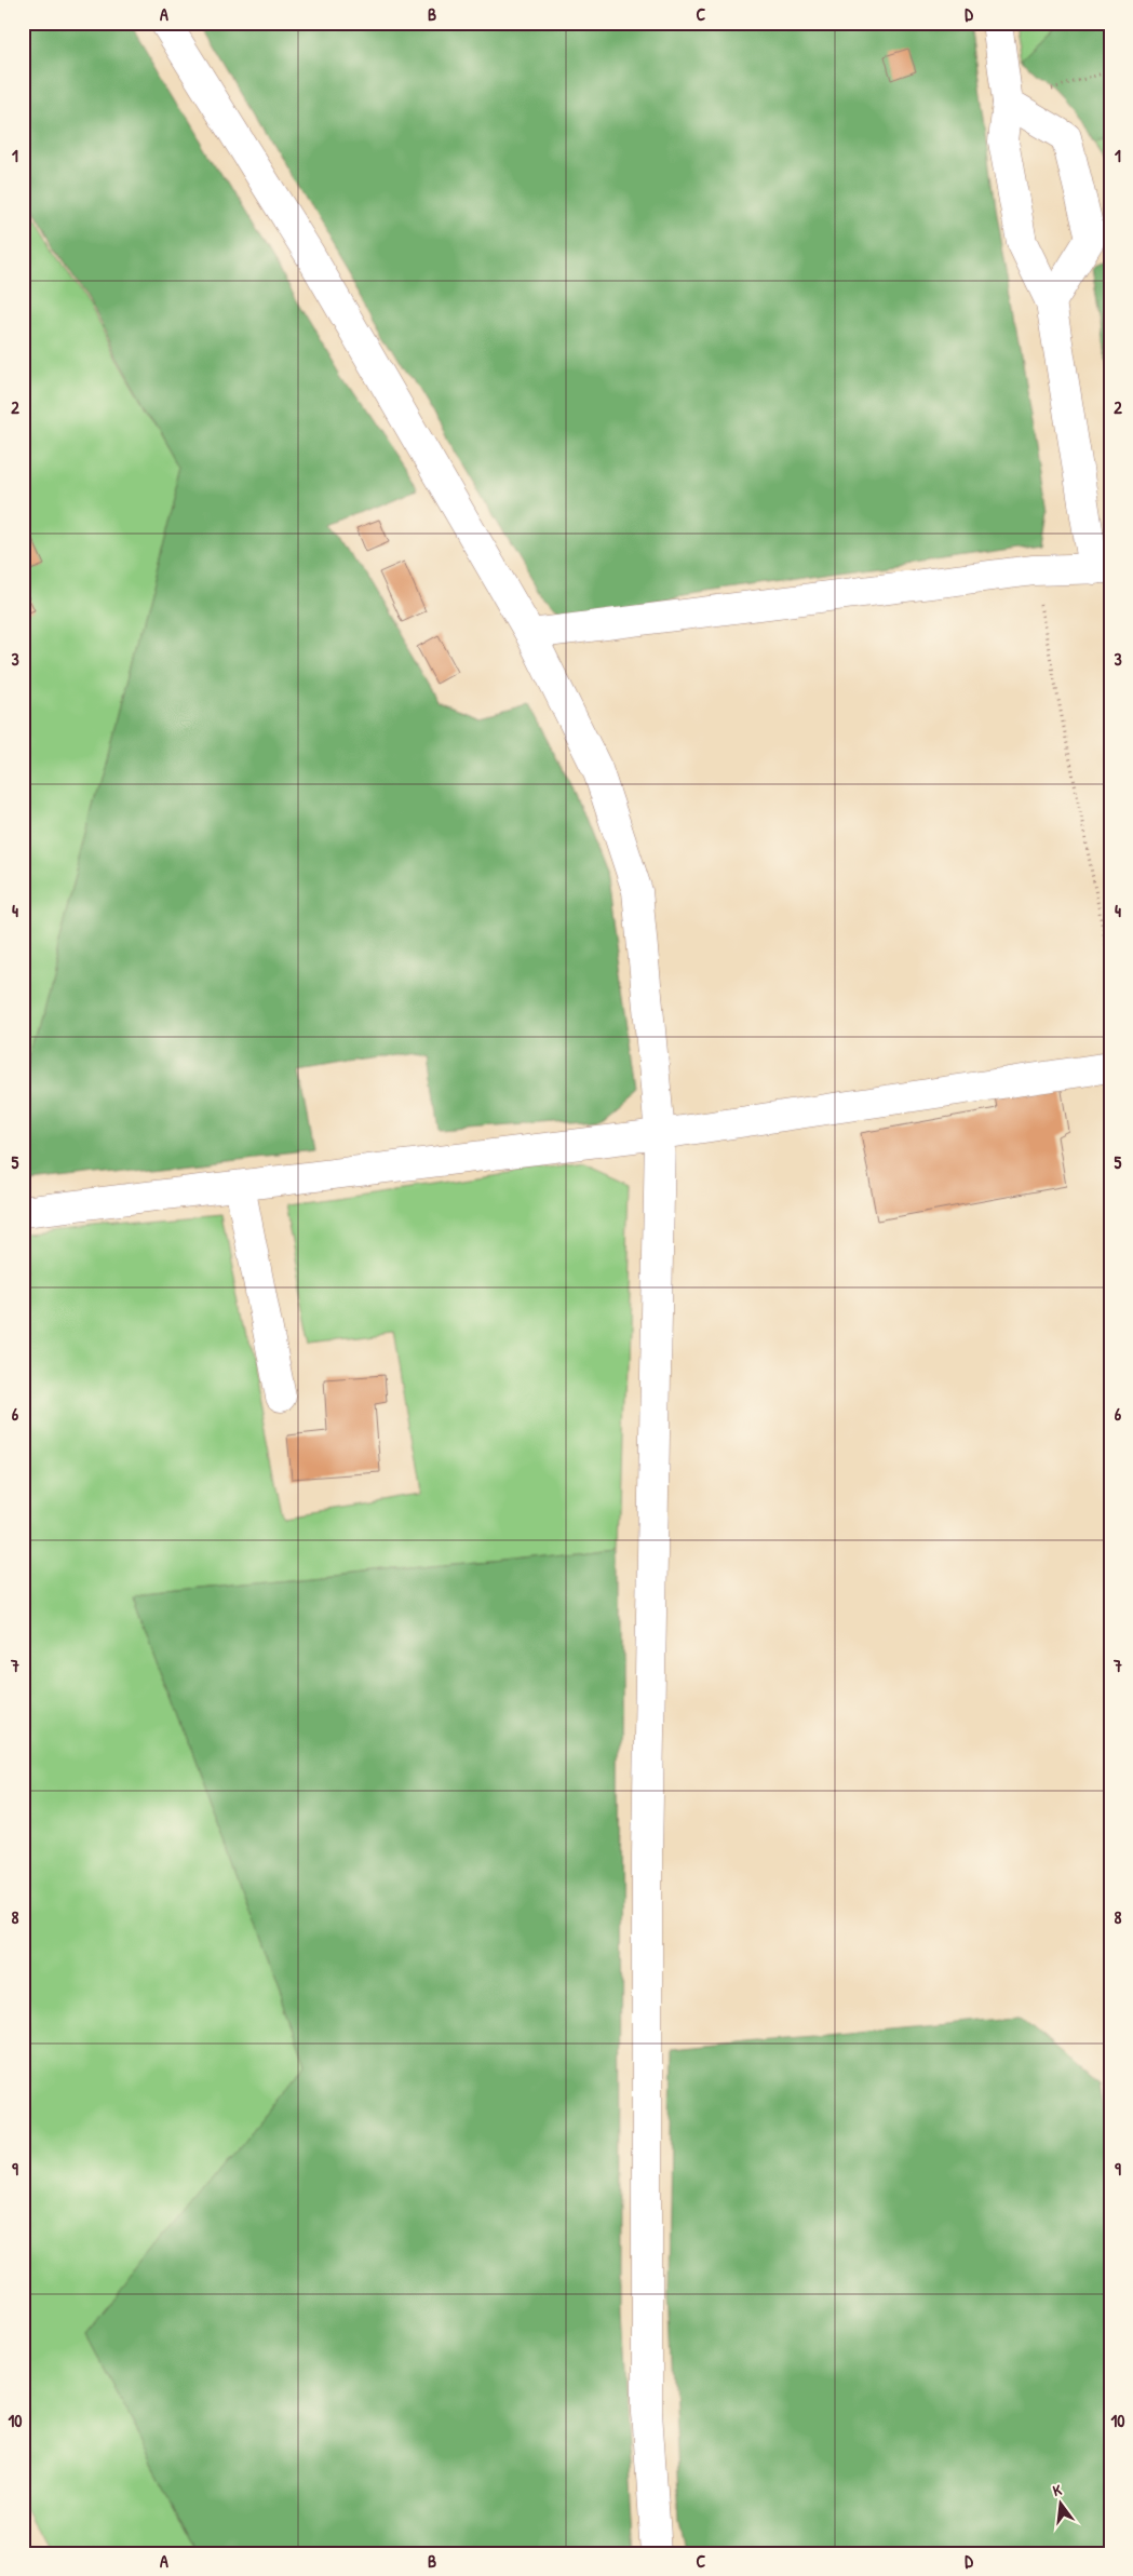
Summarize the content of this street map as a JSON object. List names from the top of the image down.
{
  "north": "top",
  "grid": {
    "columns": [
      "A",
      "B",
      "C",
      "D"
    ],
    "rows": [
      "1",
      "2",
      "3",
      "4",
      "5",
      "6",
      "7",
      "8",
      "9",
      "10"
    ]
  }
}
